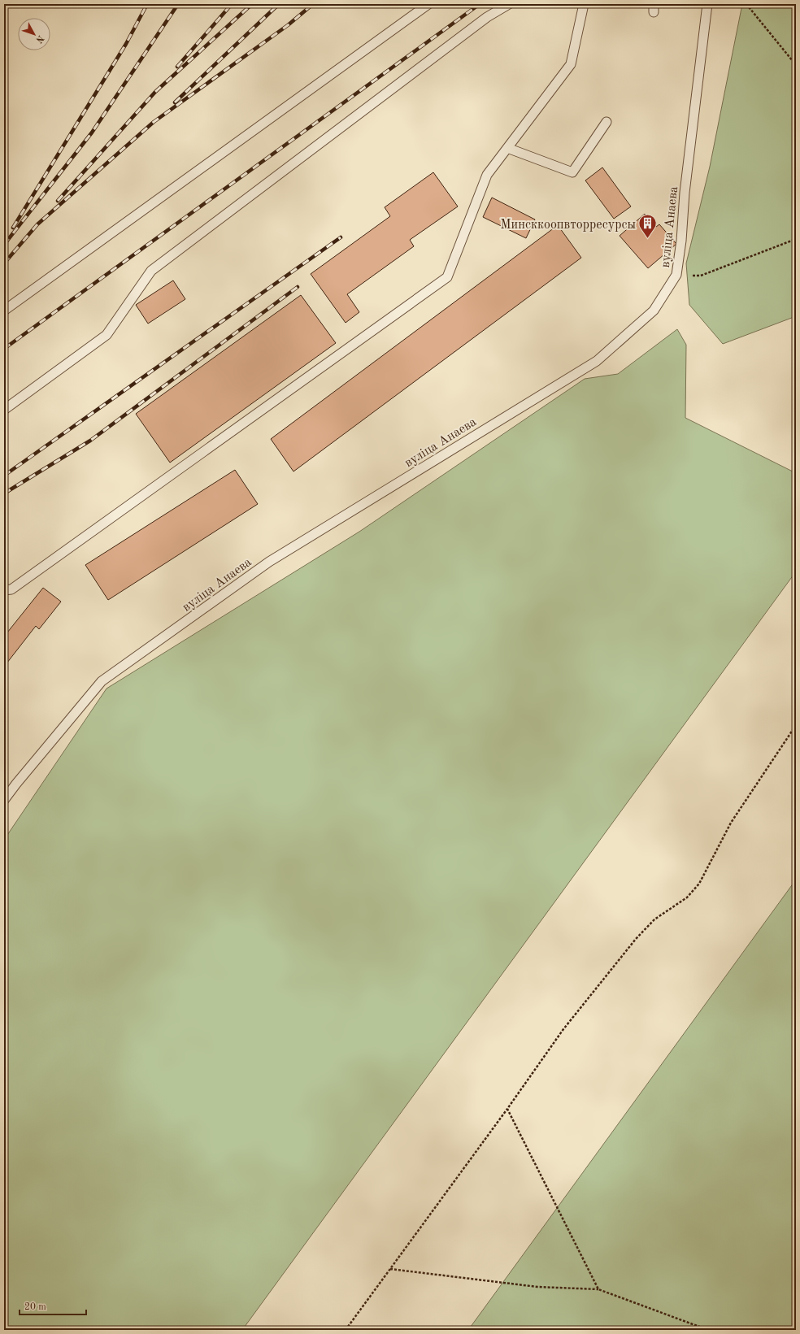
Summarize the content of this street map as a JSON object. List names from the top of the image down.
{
  "streets": {
    "lane": ["вуліца Анаева"]
  },
  "places": {
    "building": ["Минсккоопвторресурсы"]
  },
  "scale_bar": "20 m",
  "north": "bottom right"
}
